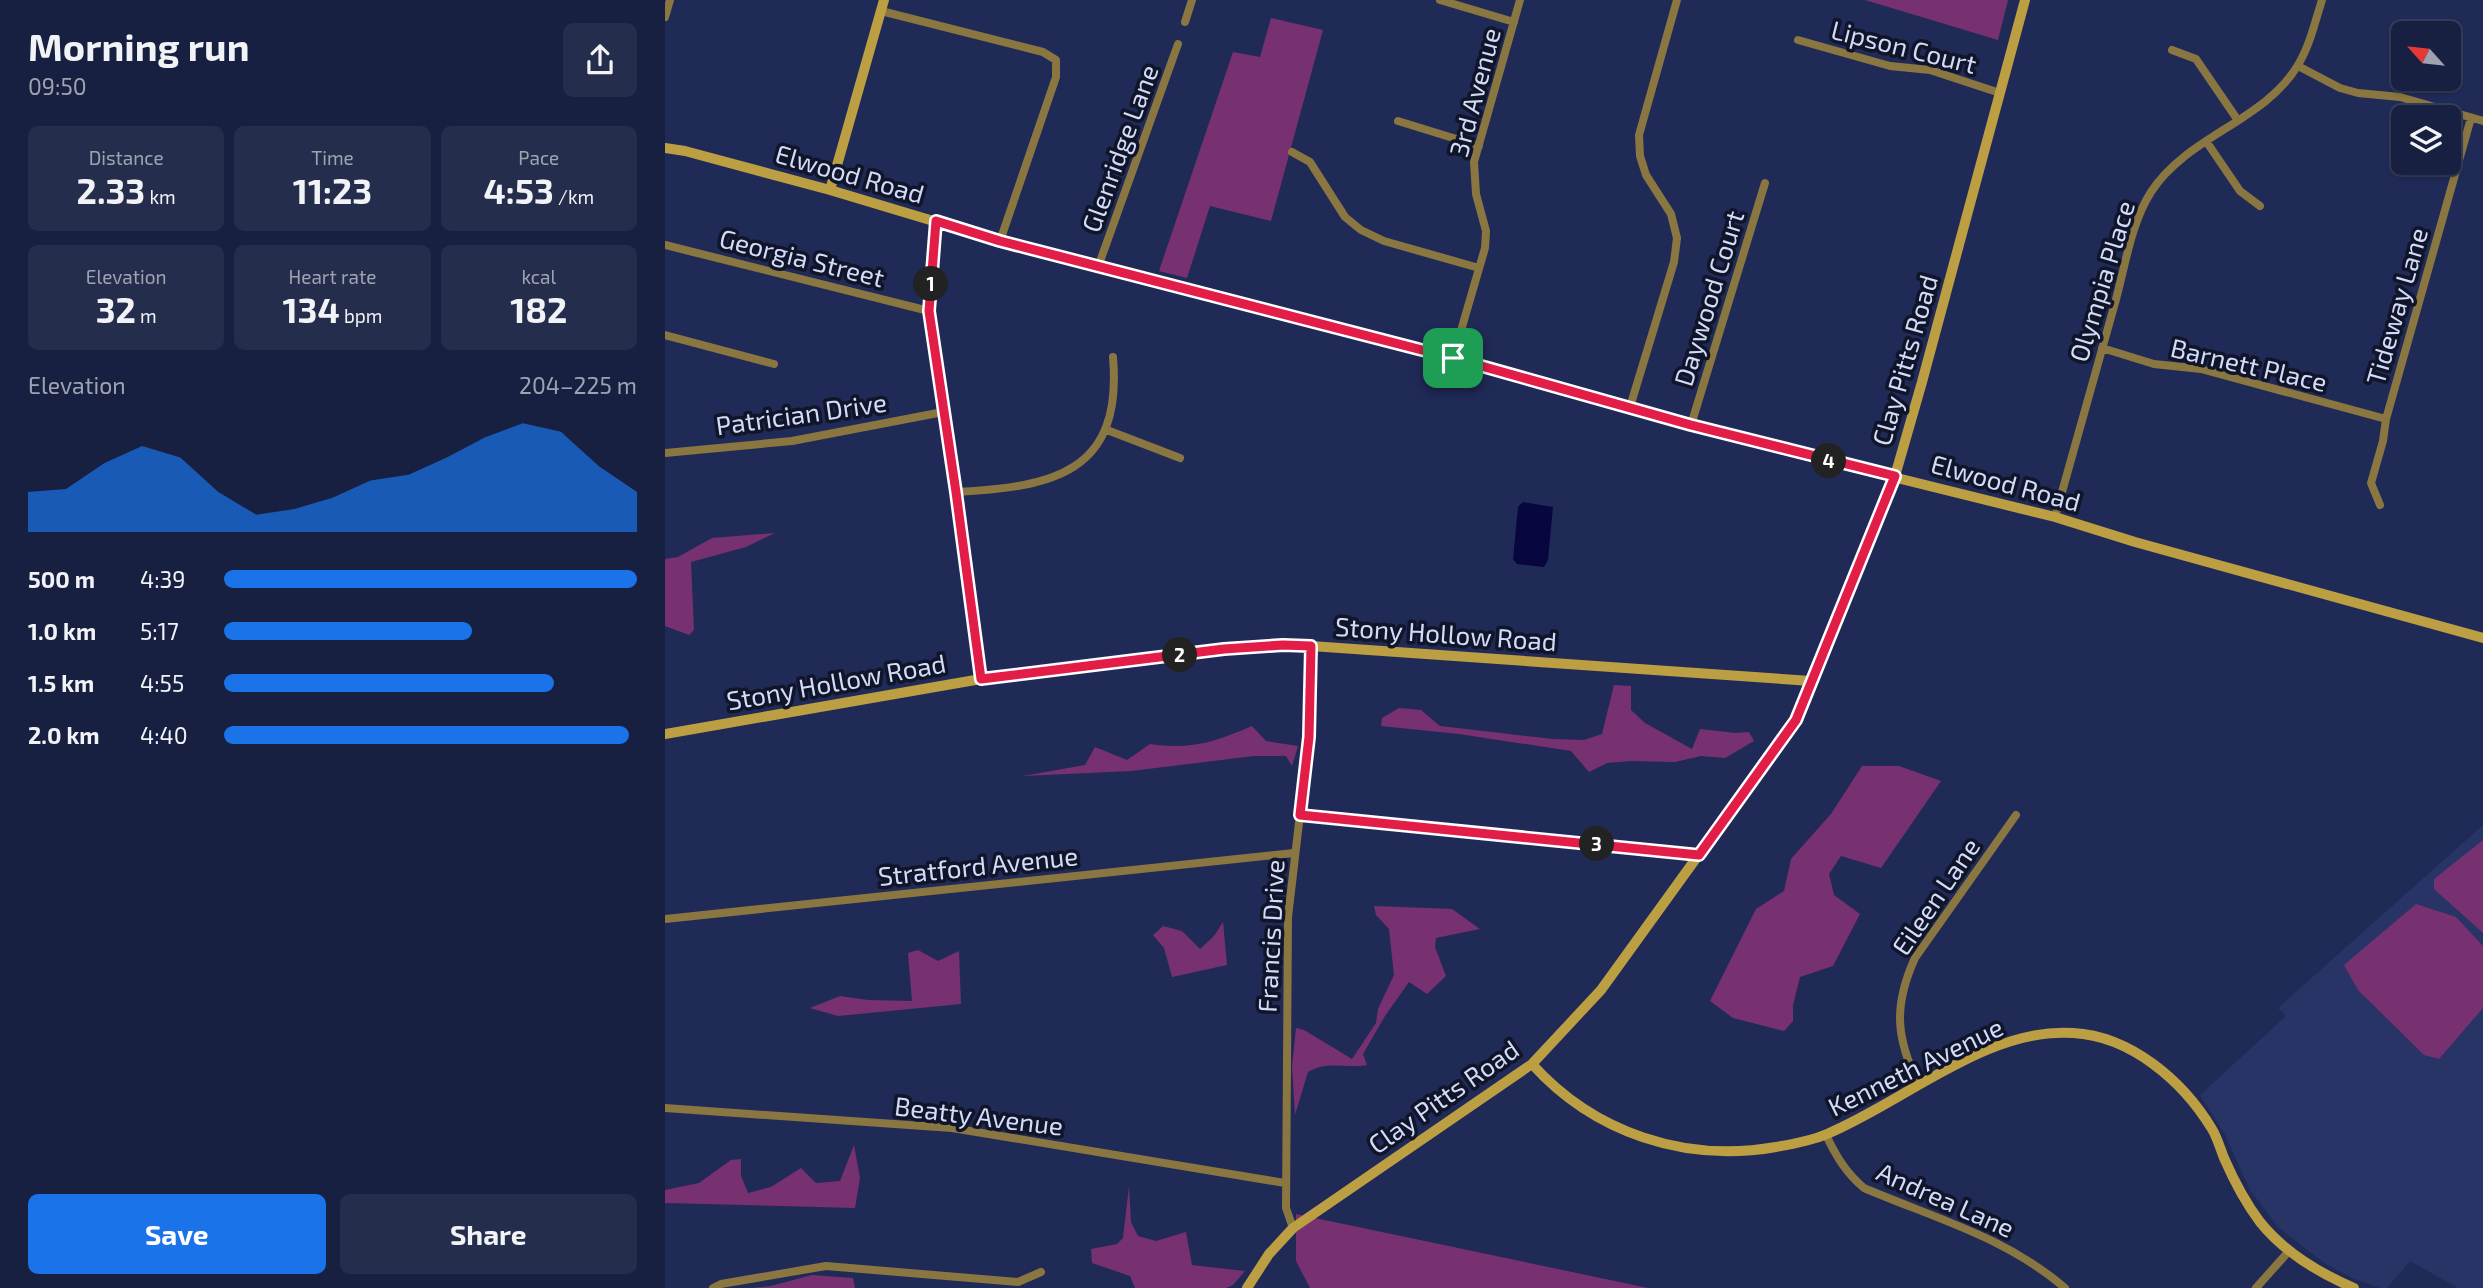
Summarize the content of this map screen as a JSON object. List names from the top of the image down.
{
  "streets": {
    "street": [
      "Lipson Court",
      "3rd Avenue",
      "Glenridge Lane",
      "Elwood Road",
      "Georgia Street",
      "Olympia Place",
      "Daywood Court",
      "Tideway Lane",
      "Clay Pitts Road",
      "Barnett Place",
      "Patrician Drive",
      "Stony Hollow Road",
      "Stratford Avenue",
      "Eileen Lane",
      "Francis Drive",
      "Kenneth Avenue",
      "Beatty Avenue",
      "Andrea Lane"
    ]
  },
  "crossings": [
    ["Lipson Court", "Clay Pitts Road"],
    ["3rd Avenue", "Elwood Road"],
    ["Glenridge Lane", "Elwood Road"],
    ["Elwood Road", "Olympia Place"],
    ["Elwood Road", "Daywood Court"],
    ["Elwood Road", "Clay Pitts Road"],
    ["Olympia Place", "Barnett Place"],
    ["Tideway Lane", "Barnett Place"],
    ["Clay Pitts Road", "Stony Hollow Road"],
    ["Clay Pitts Road", "Francis Drive"],
    ["Clay Pitts Road", "Kenneth Avenue"],
    ["Stony Hollow Road", "Francis Drive"],
    ["Stratford Avenue", "Francis Drive"],
    ["Eileen Lane", "Kenneth Avenue"],
    ["Francis Drive", "Beatty Avenue"],
    ["Kenneth Avenue", "Andrea Lane"]
  ],
  "north": "top left",
  "page": {
    "heading": ["Morning run", "09:50"],
    "stats": [
      ["Distance", "2.33 km"],
      ["Time", "11:23"],
      ["Pace", "4:53 /km"],
      ["Elevation", "32 m"],
      ["Heart rate", "134 bpm"],
      ["kcal", "182"]
    ],
    "pins": [
      "1",
      "4",
      "2",
      "3"
    ],
    "chart": ["Elevation", "204–225 m"],
    "list": [
      {
        "name": "500 m",
        "note": "4:39"
      },
      {
        "name": "1.0 km",
        "note": "5:17"
      },
      {
        "name": "1.5 km",
        "note": "4:55"
      },
      {
        "name": "2.0 km",
        "note": "4:40"
      }
    ],
    "buttons": ["Save", "Share"]
  }
}
